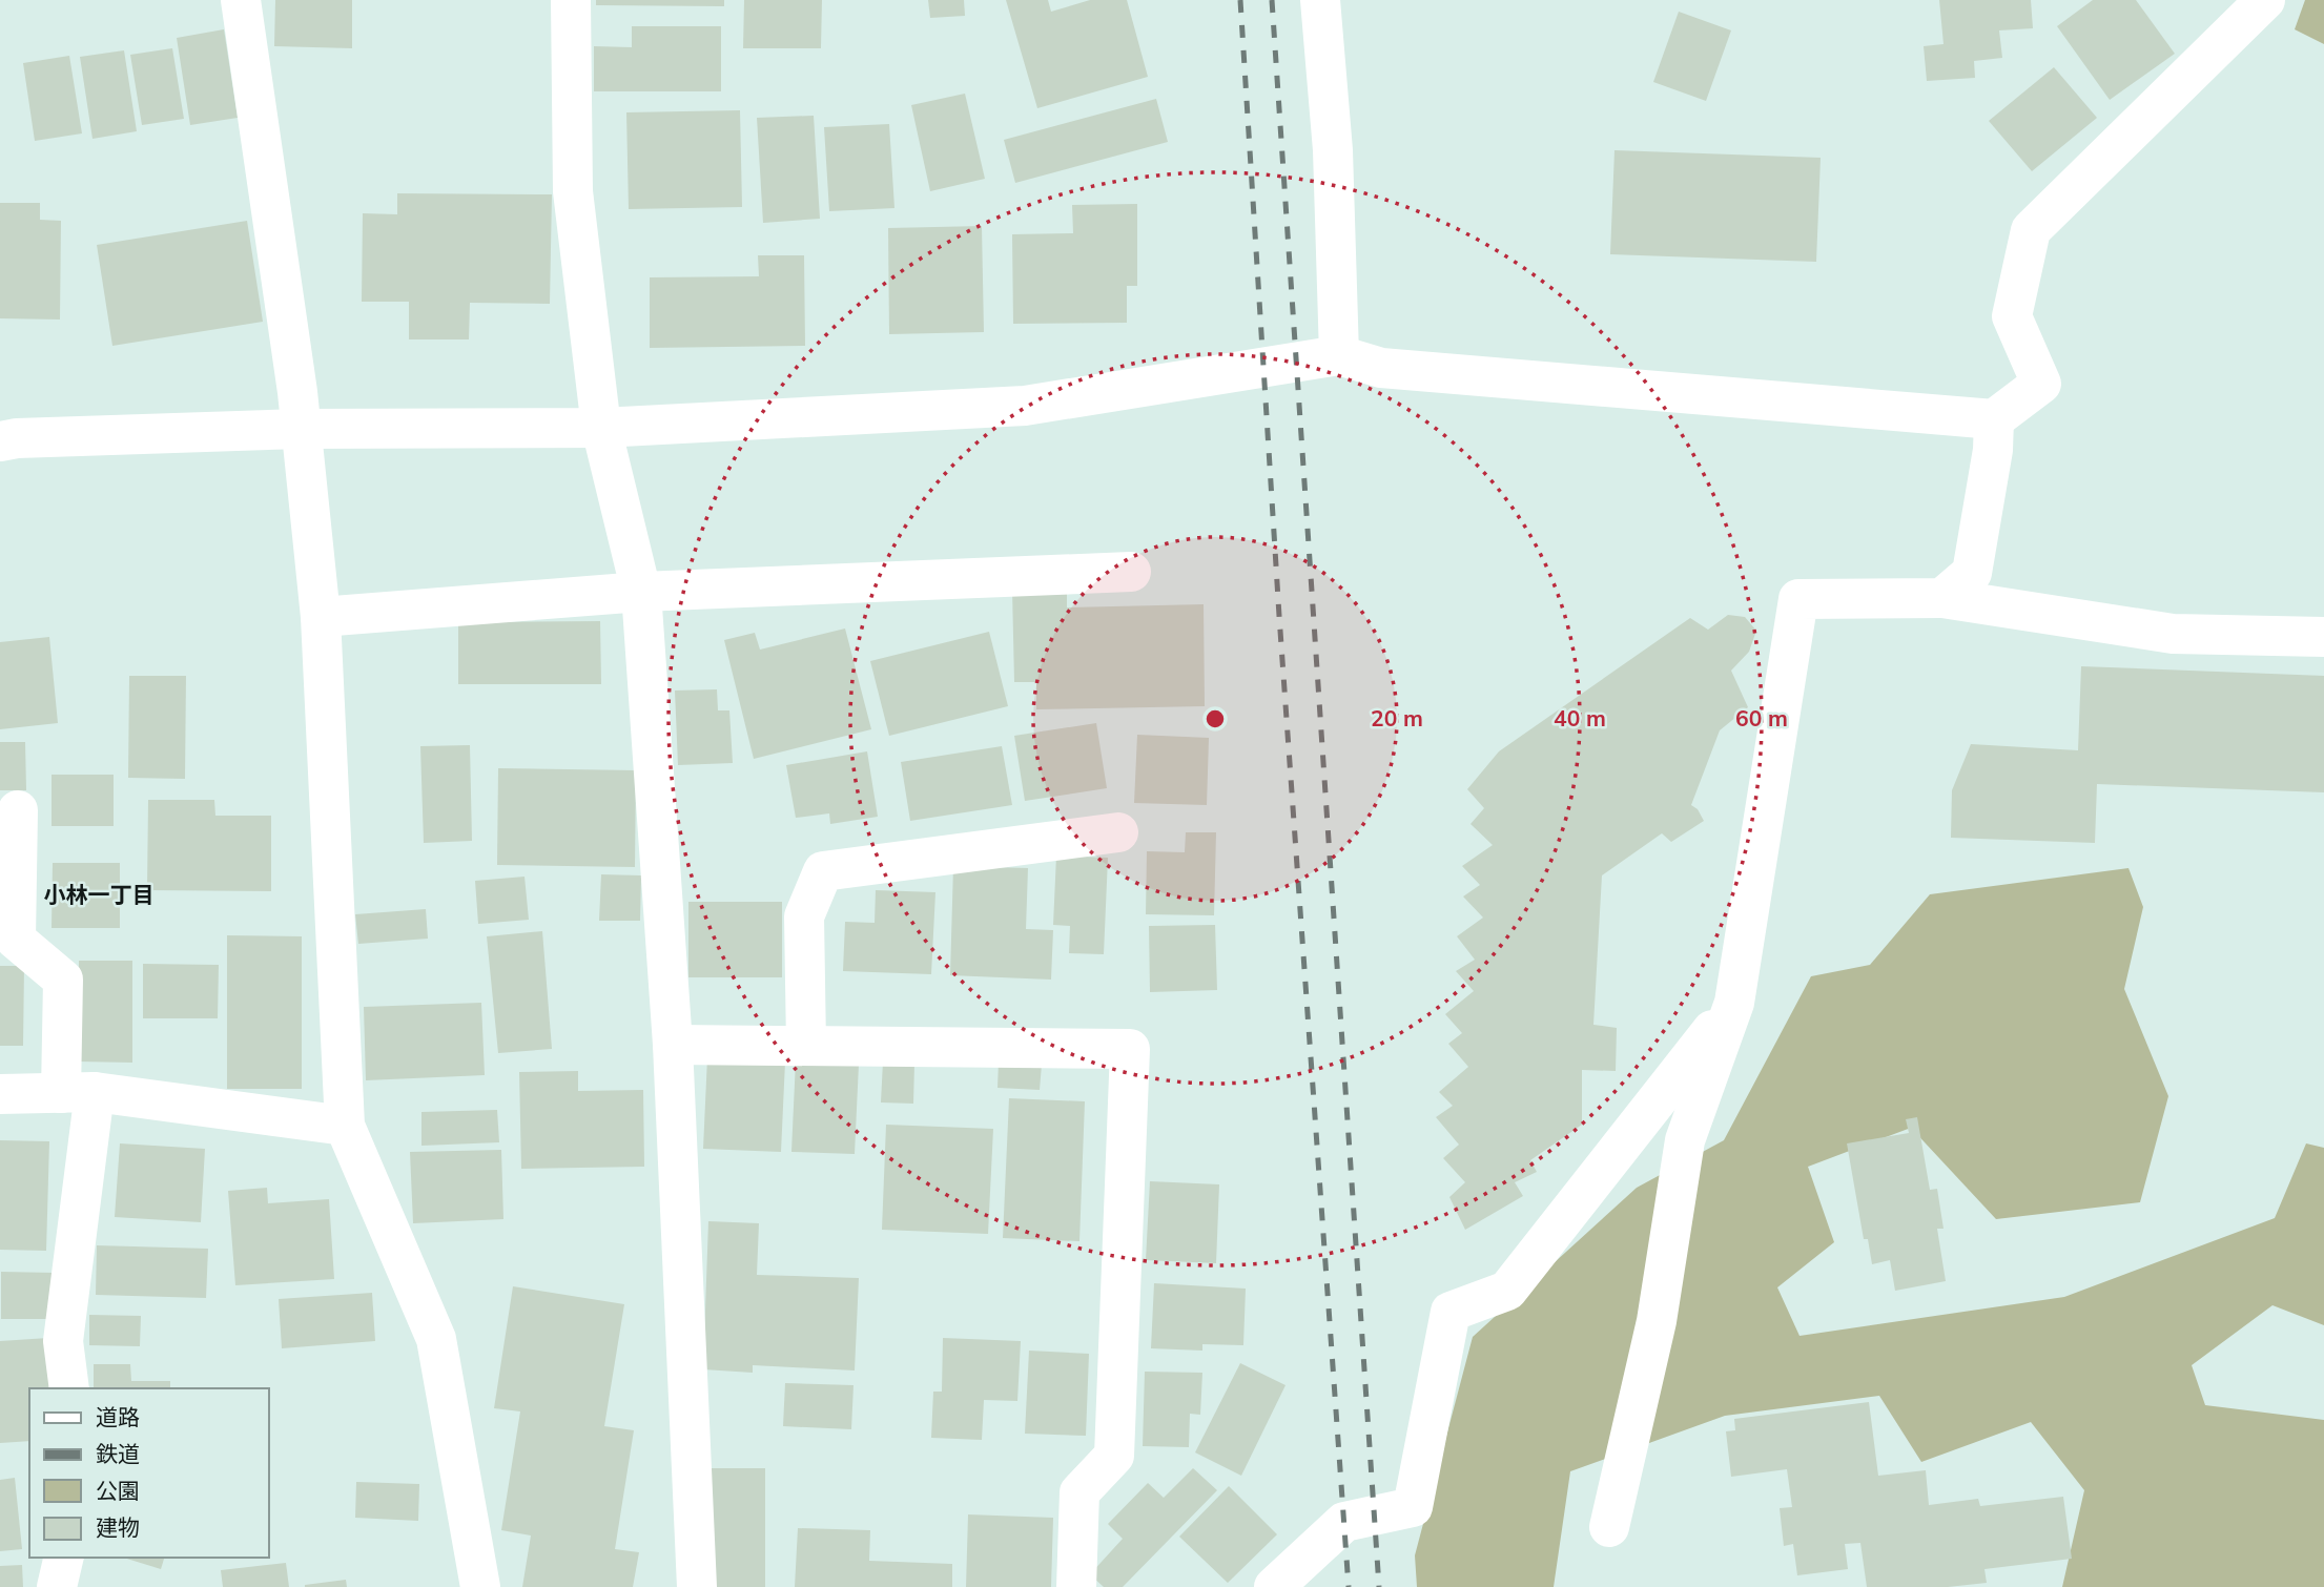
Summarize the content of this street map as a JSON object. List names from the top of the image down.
{
  "districts": ["小林一丁目"],
  "legend": [
    "道路",
    "鉄道",
    "公園",
    "建物"
  ],
  "rings": ["20 m", "40 m", "60 m"]
}
